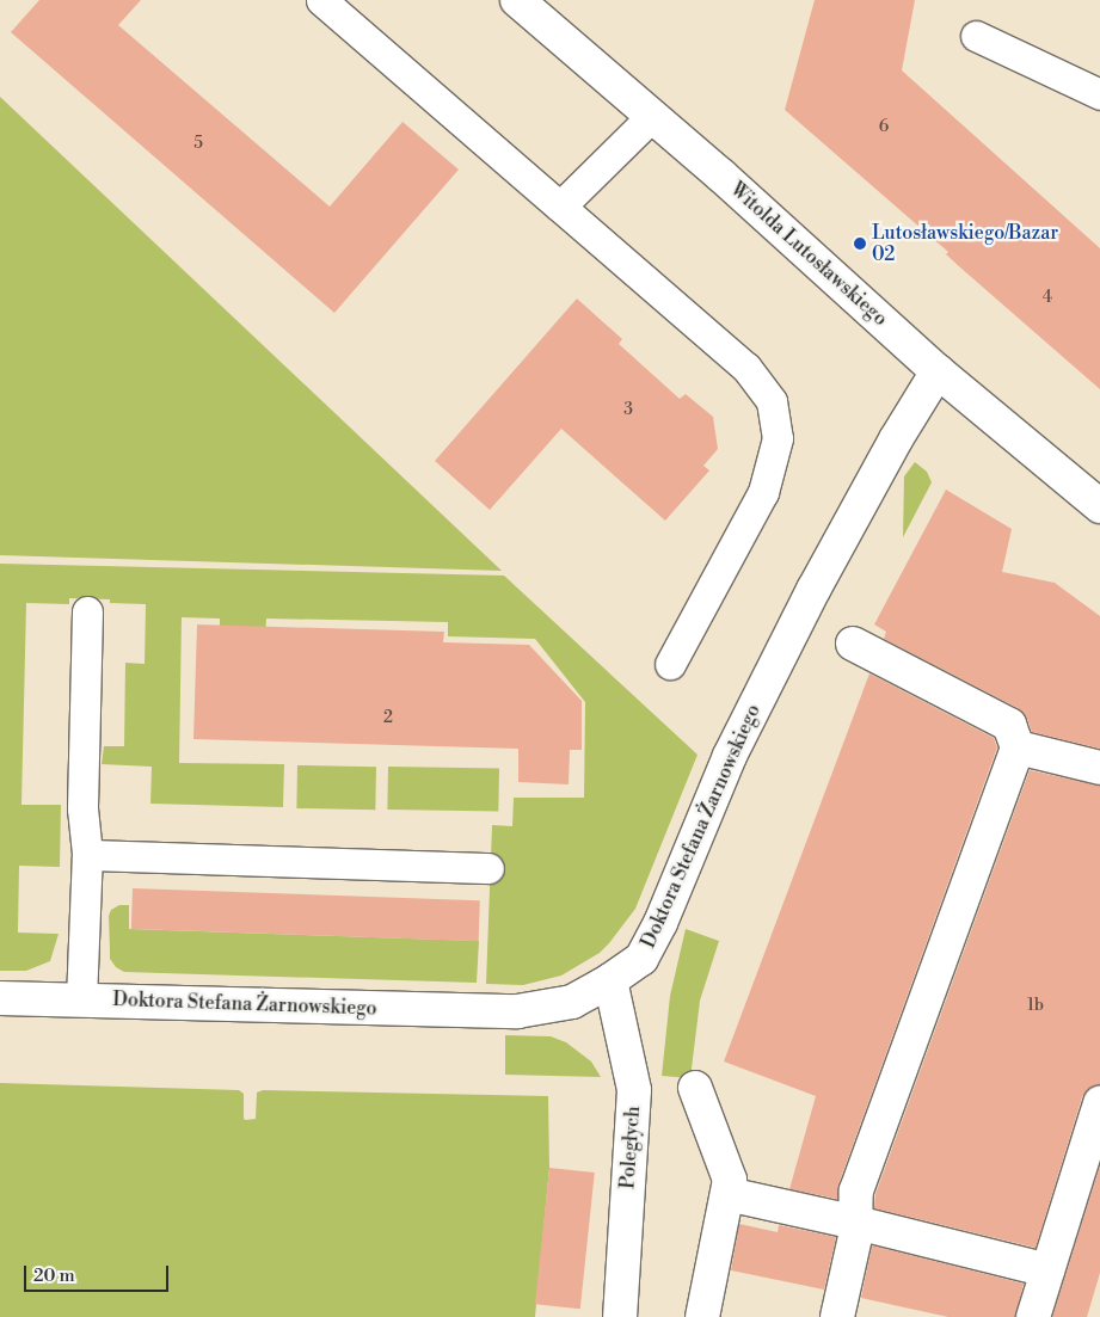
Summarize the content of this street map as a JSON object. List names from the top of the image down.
{
  "streets": {
    "street": ["Witolda Lutosławskiego", "Doktora Stefana Żarnowskiego", "Poległych"]
  },
  "crossings": [
    ["Witolda Lutosławskiego", "Doktora Stefana Żarnowskiego"],
    ["Doktora Stefana Żarnowskiego", "Poległych"]
  ],
  "places": ["Lutosławskiego/Bazar 02"],
  "house_numbers": [
    "6",
    "5",
    "4",
    "3",
    "2",
    "1b"
  ],
  "scale_bar": "20 m"
}
